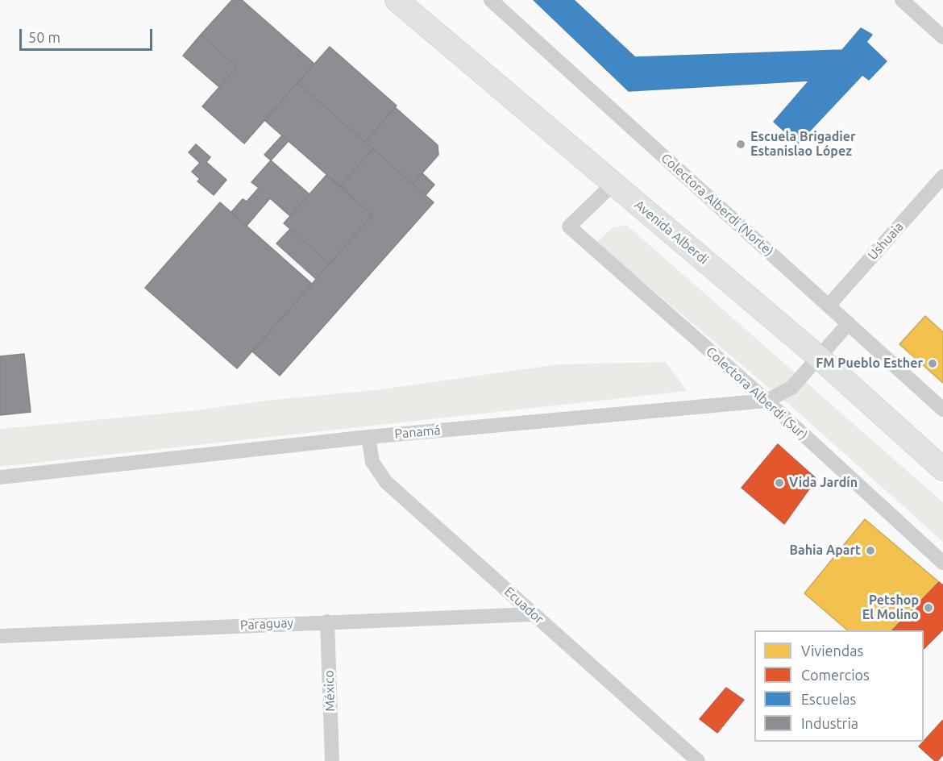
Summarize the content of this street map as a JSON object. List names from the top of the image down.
{
  "streets": {
    "main road": ["Avenida Alberdi"],
    "street": [
      "Colectora Alberdi (Norte)",
      "Ushuaia",
      "Colectora Alberdi (Sur)",
      "Panamá",
      "Ecuador",
      "Paraguay",
      "México"
    ]
  },
  "crossings": [
    ["Colectora Alberdi (Norte)", "Ushuaia"],
    ["Colectora Alberdi (Norte)", "Panamá"],
    ["Avenida Alberdi", "Colectora Alberdi (Sur)"],
    ["Avenida Alberdi", "Panamá"],
    ["Colectora Alberdi (Sur)", "Panamá"],
    ["Panamá", "Ecuador"],
    ["Ecuador", "Paraguay"],
    ["Paraguay", "México"]
  ],
  "places": [
    "Escuela Brigadier Estanislao López",
    "FM Pueblo Esther",
    "Vida Jardín",
    "Bahia Apart",
    "Petshop El Molino"
  ],
  "legend": [
    "Viviendas",
    "Comercios",
    "Escuelas",
    "Industria"
  ],
  "scale_bar": "50 m"
}
